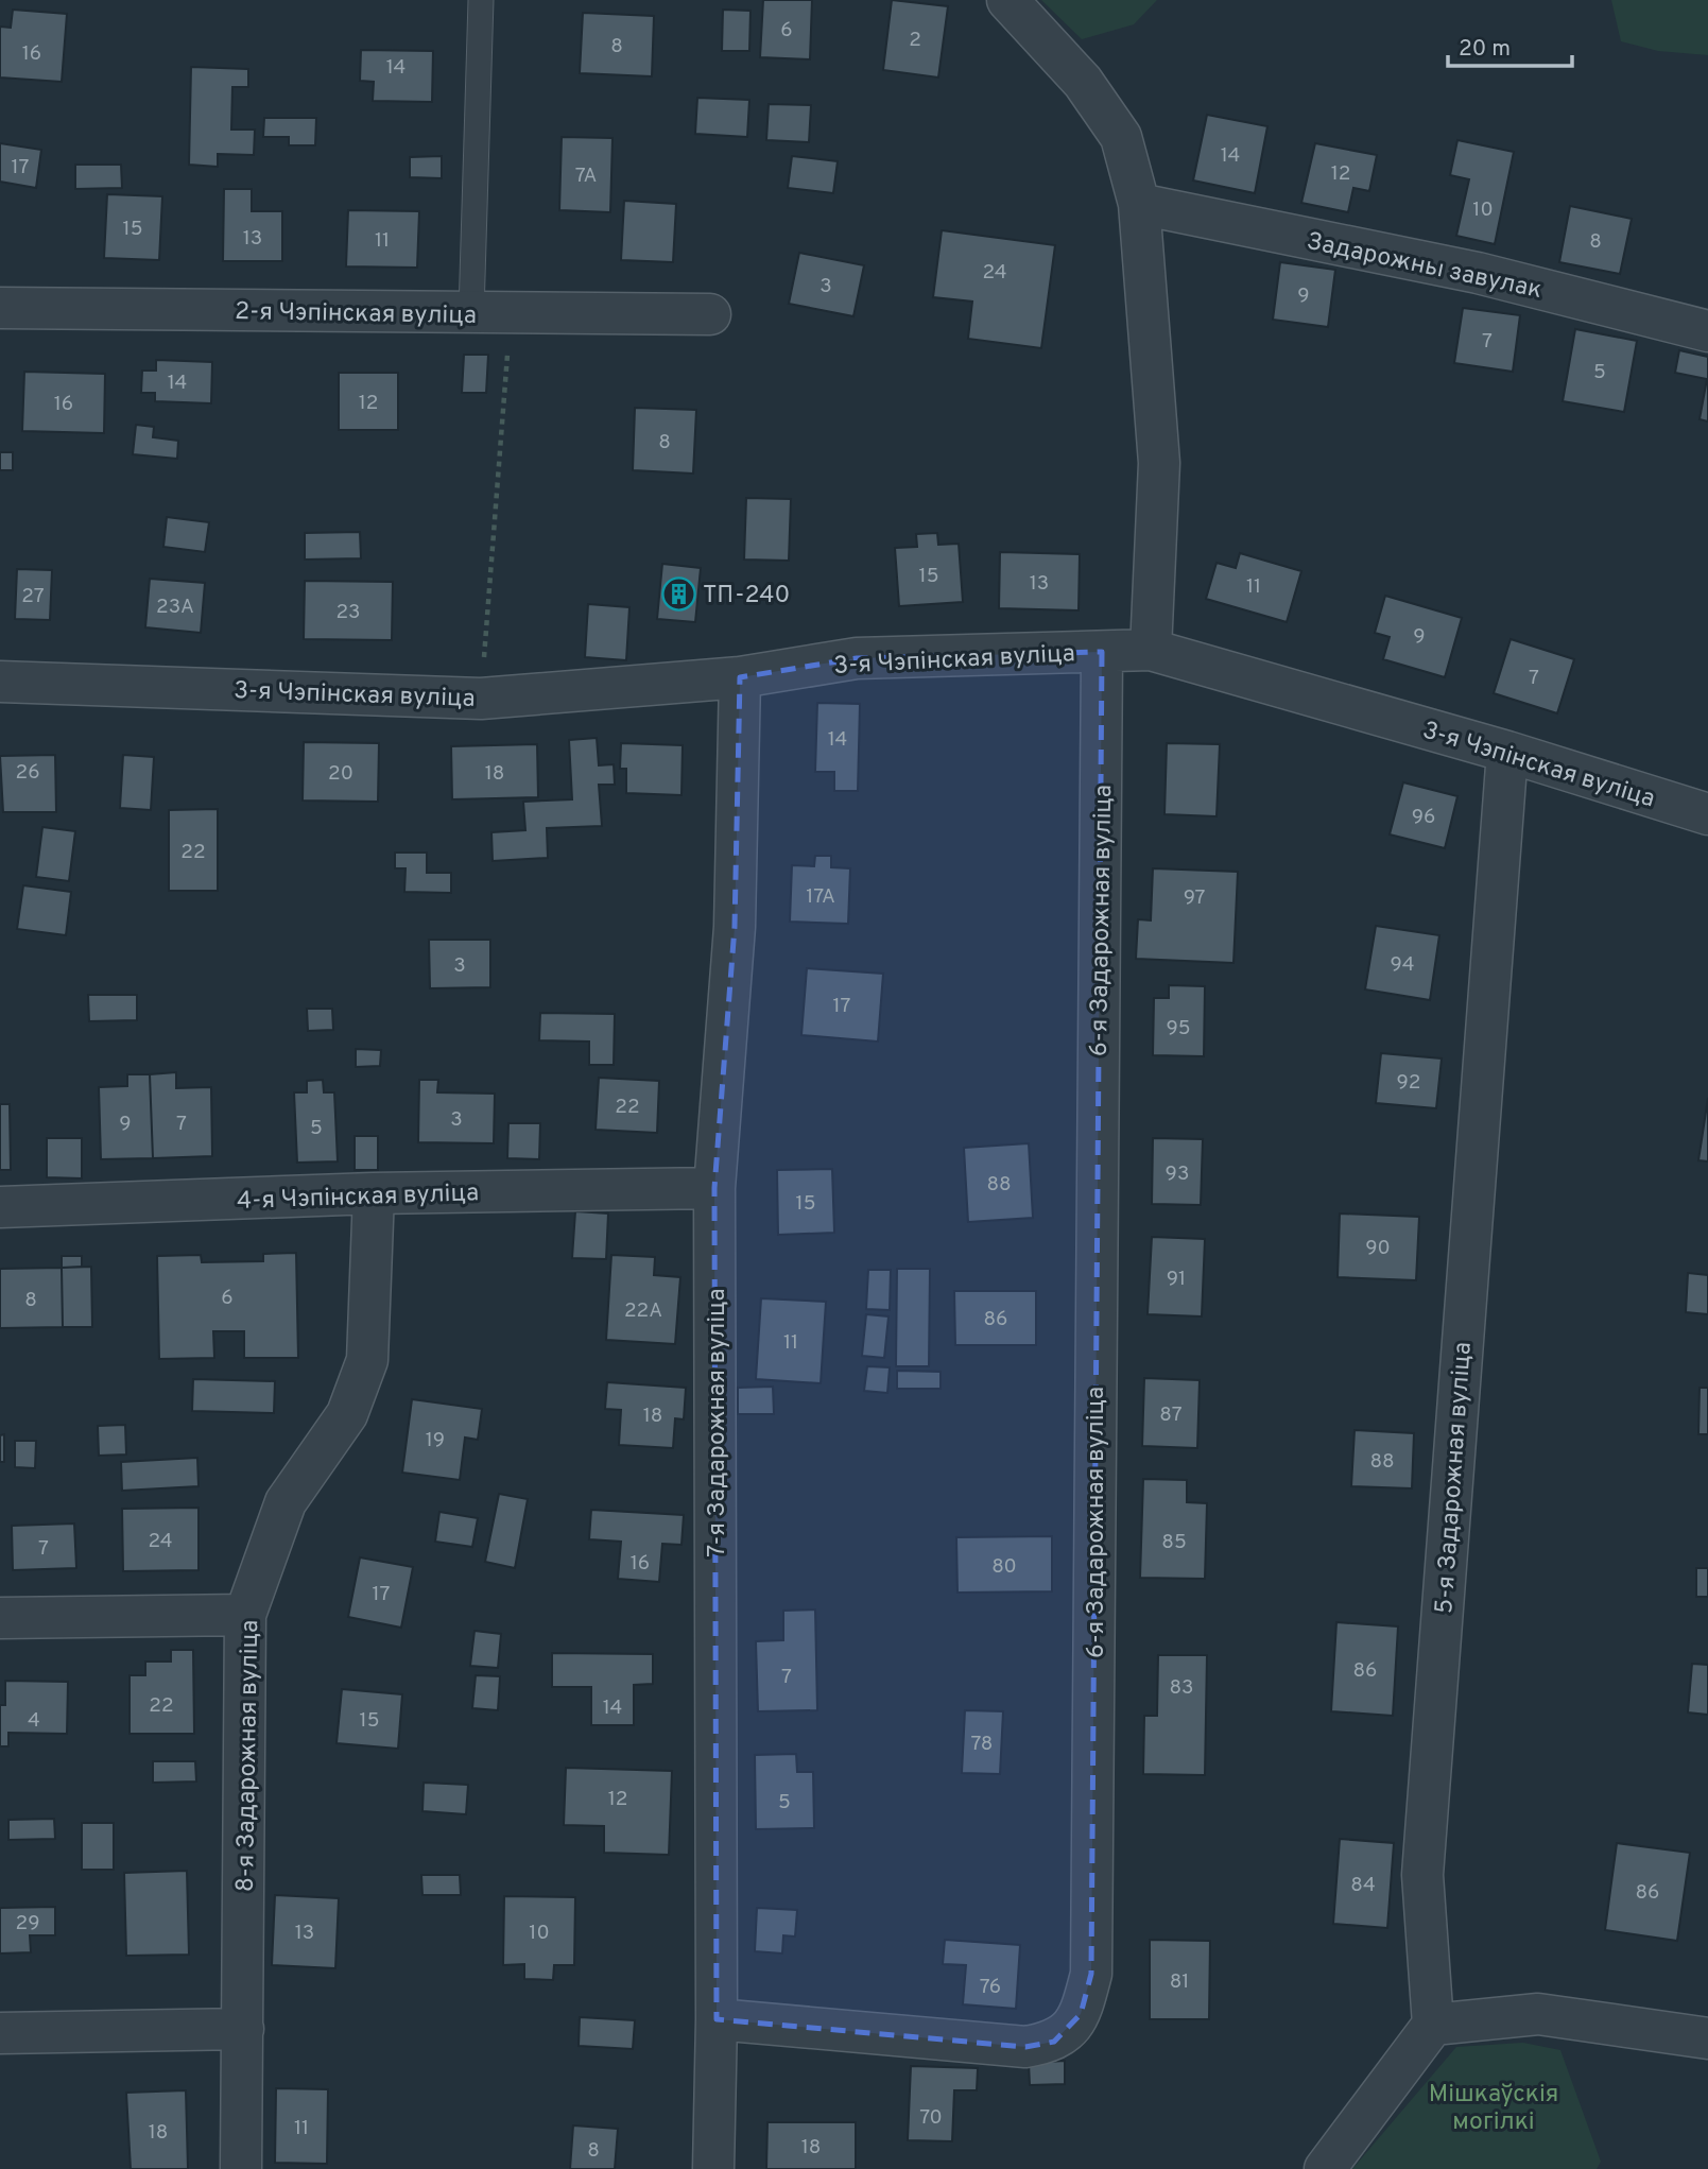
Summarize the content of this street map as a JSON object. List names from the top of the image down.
{
  "streets": {
    "street": [
      "Задарожны завулак",
      "2-я Чэпінская вуліца",
      "3-я Чэпінская вуліца",
      "6-я Задарожная вуліца",
      "4-я Чэпінская вуліца",
      "7-я Задарожная вуліца",
      "5-я Задарожная вуліца",
      "8-я Задарожная вуліца"
    ]
  },
  "crossings": [
    ["3-я Чэпінская вуліца", "6-я Задарожная вуліца"],
    ["3-я Чэпінская вуліца", "7-я Задарожная вуліца"],
    ["3-я Чэпінская вуліца", "5-я Задарожная вуліца"],
    ["6-я Задарожная вуліца", "7-я Задарожная вуліца"],
    ["4-я Чэпінская вуліца", "7-я Задарожная вуліца"],
    ["4-я Чэпінская вуліца", "8-я Задарожная вуліца"]
  ],
  "parks": ["Мішкаўскія могілкі"],
  "places": {
    "building": ["ТП-240"]
  },
  "house_numbers": [
    "6",
    "2",
    "8",
    "16",
    "14",
    "14",
    "17",
    "12",
    "7А",
    "10",
    "15",
    "13",
    "11",
    "8",
    "24",
    "3",
    "9",
    "7",
    "5",
    "14",
    "12",
    "16",
    "8",
    "15",
    "13",
    "11",
    "27",
    "23А",
    "23",
    "9",
    "7",
    "14",
    "26",
    "20",
    "18",
    "96",
    "22",
    "17А",
    "97",
    "94",
    "3",
    "17",
    "95",
    "92",
    "22",
    "3",
    "9",
    "7",
    "5",
    "93",
    "88",
    "15",
    "90",
    "91",
    "6",
    "8",
    "22А",
    "86",
    "11",
    "87",
    "18",
    "19",
    "88",
    "24",
    "85",
    "7",
    "16",
    "80",
    "17",
    "86",
    "7",
    "83",
    "22",
    "14",
    "4",
    "15",
    "78",
    "12",
    "5",
    "84",
    "86",
    "29",
    "13",
    "10",
    "81",
    "76",
    "70",
    "11",
    "18",
    "18",
    "8"
  ],
  "scale_bar": "20 m"
}
